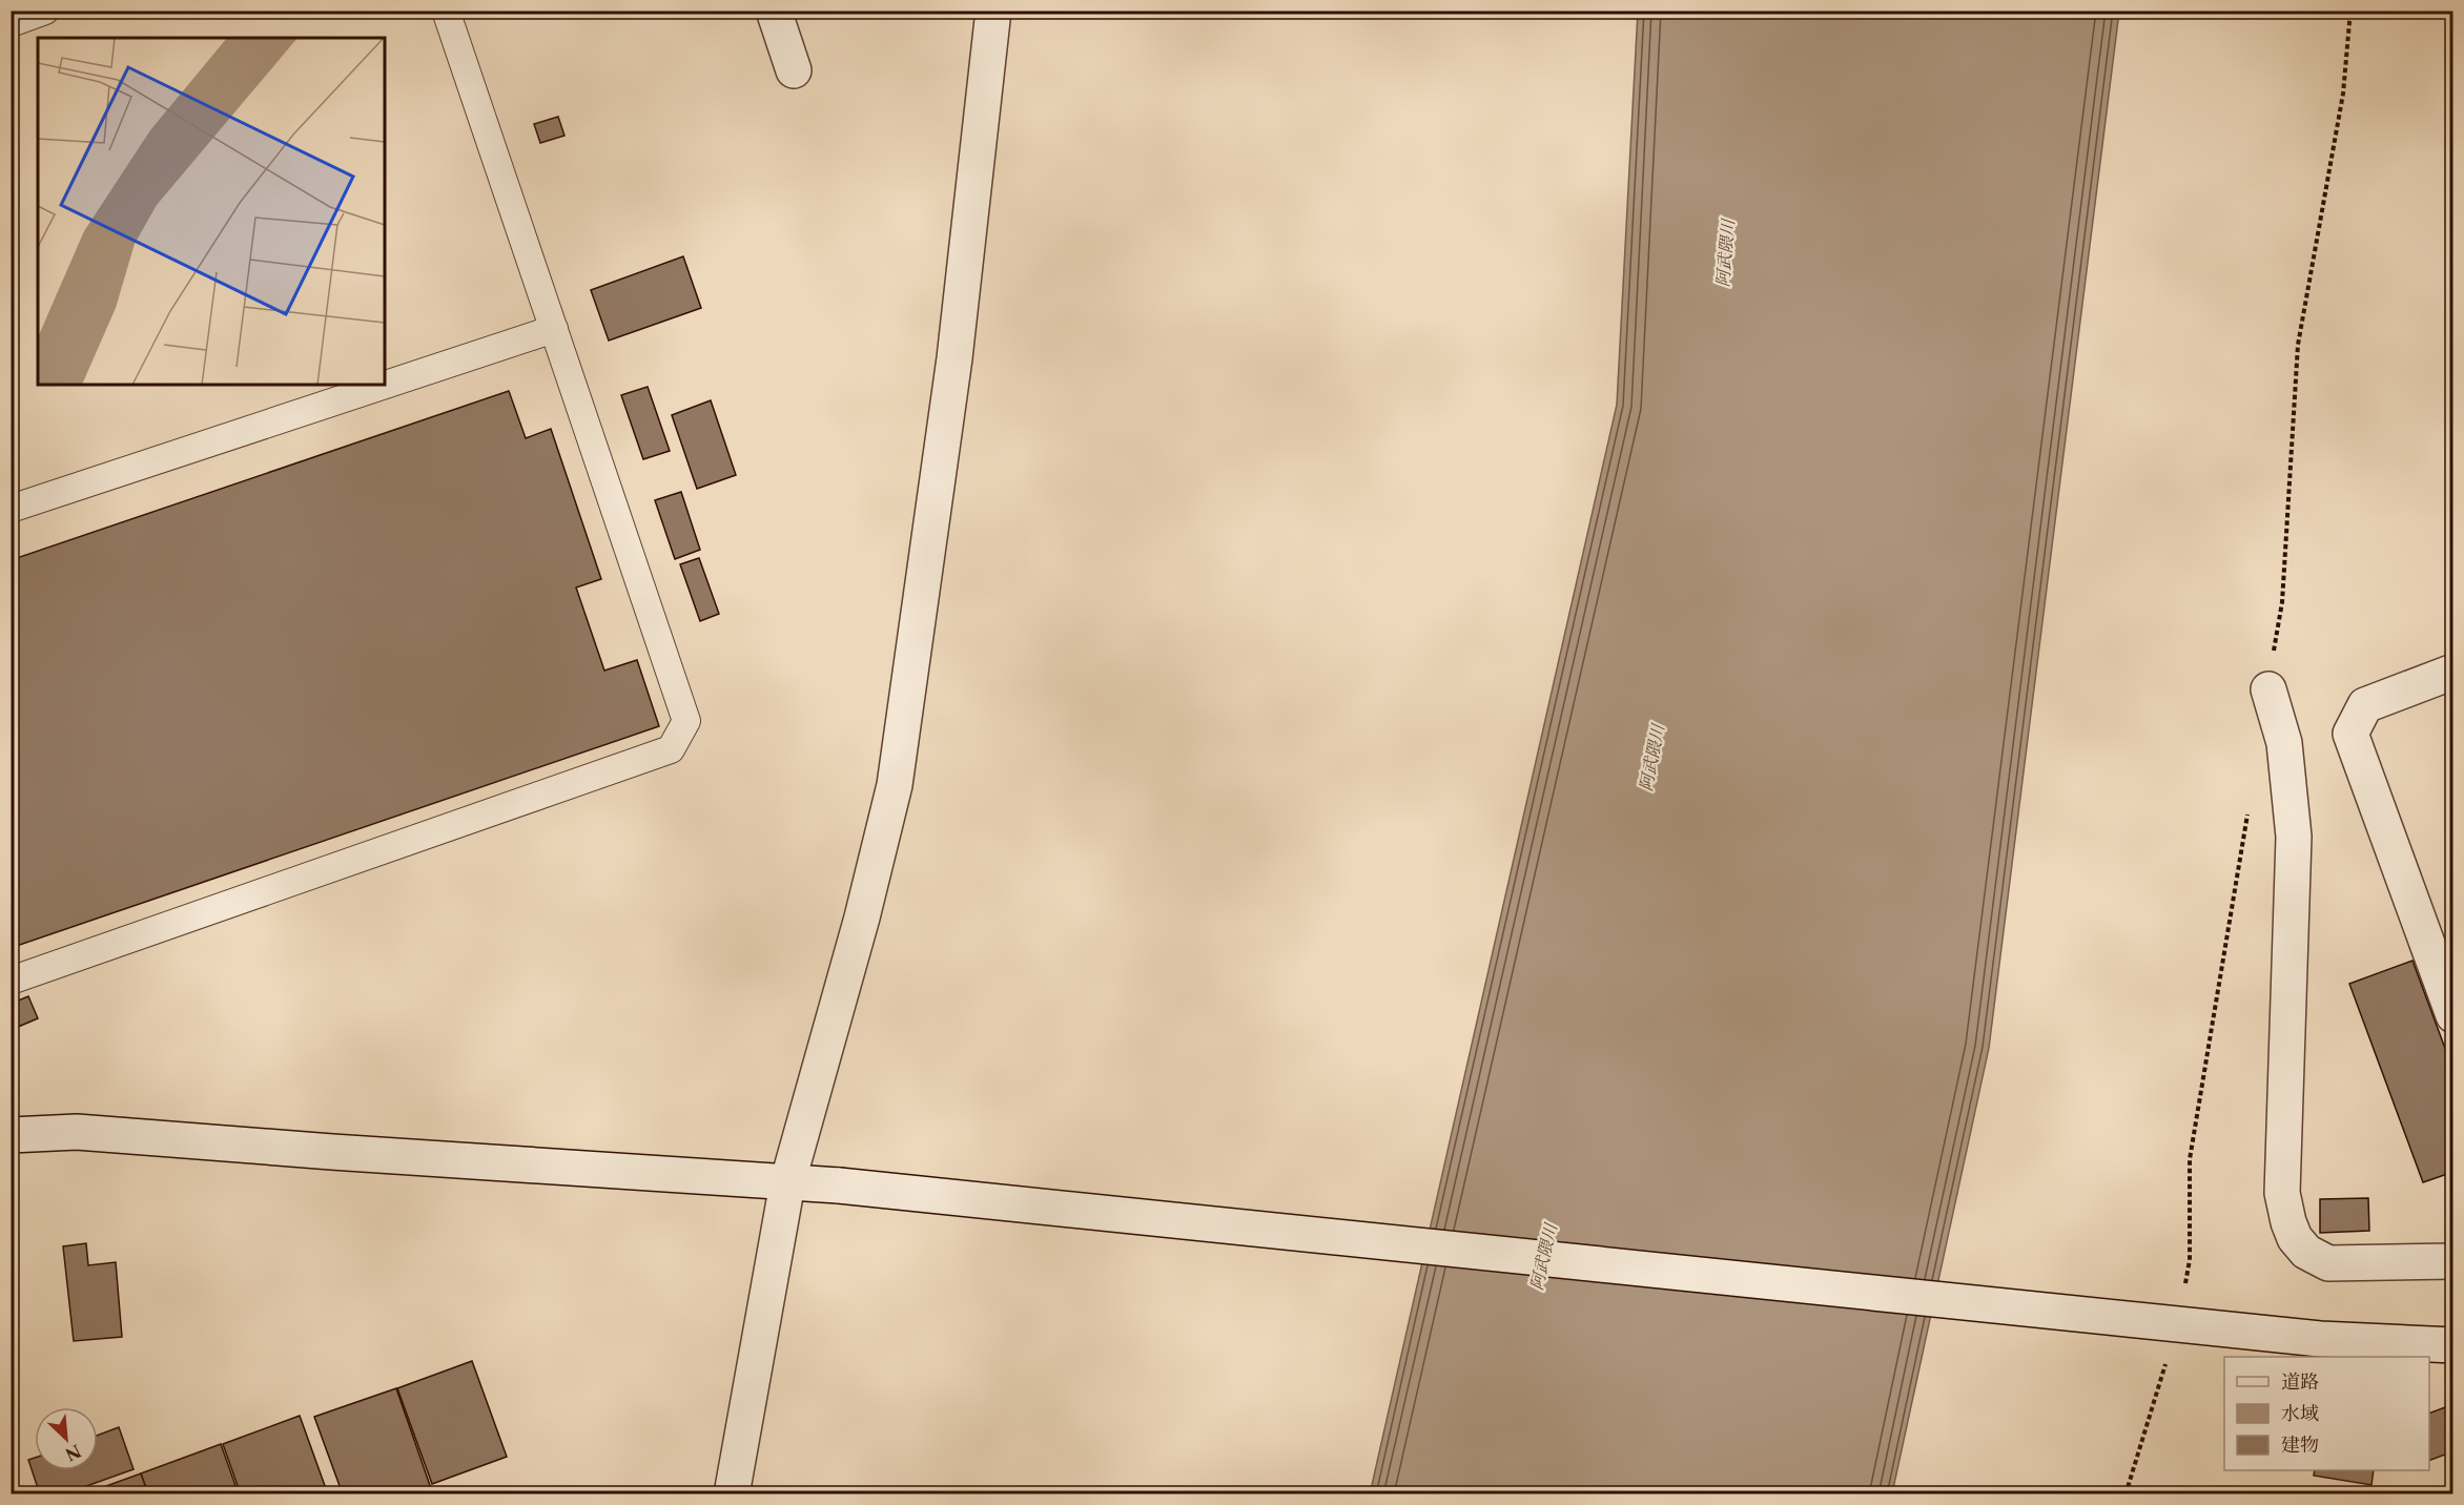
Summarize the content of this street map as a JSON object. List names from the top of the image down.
{
  "water": ["阿武隈川"],
  "legend": ["道路", "水域", "建物"],
  "north": "bottom right"
}
